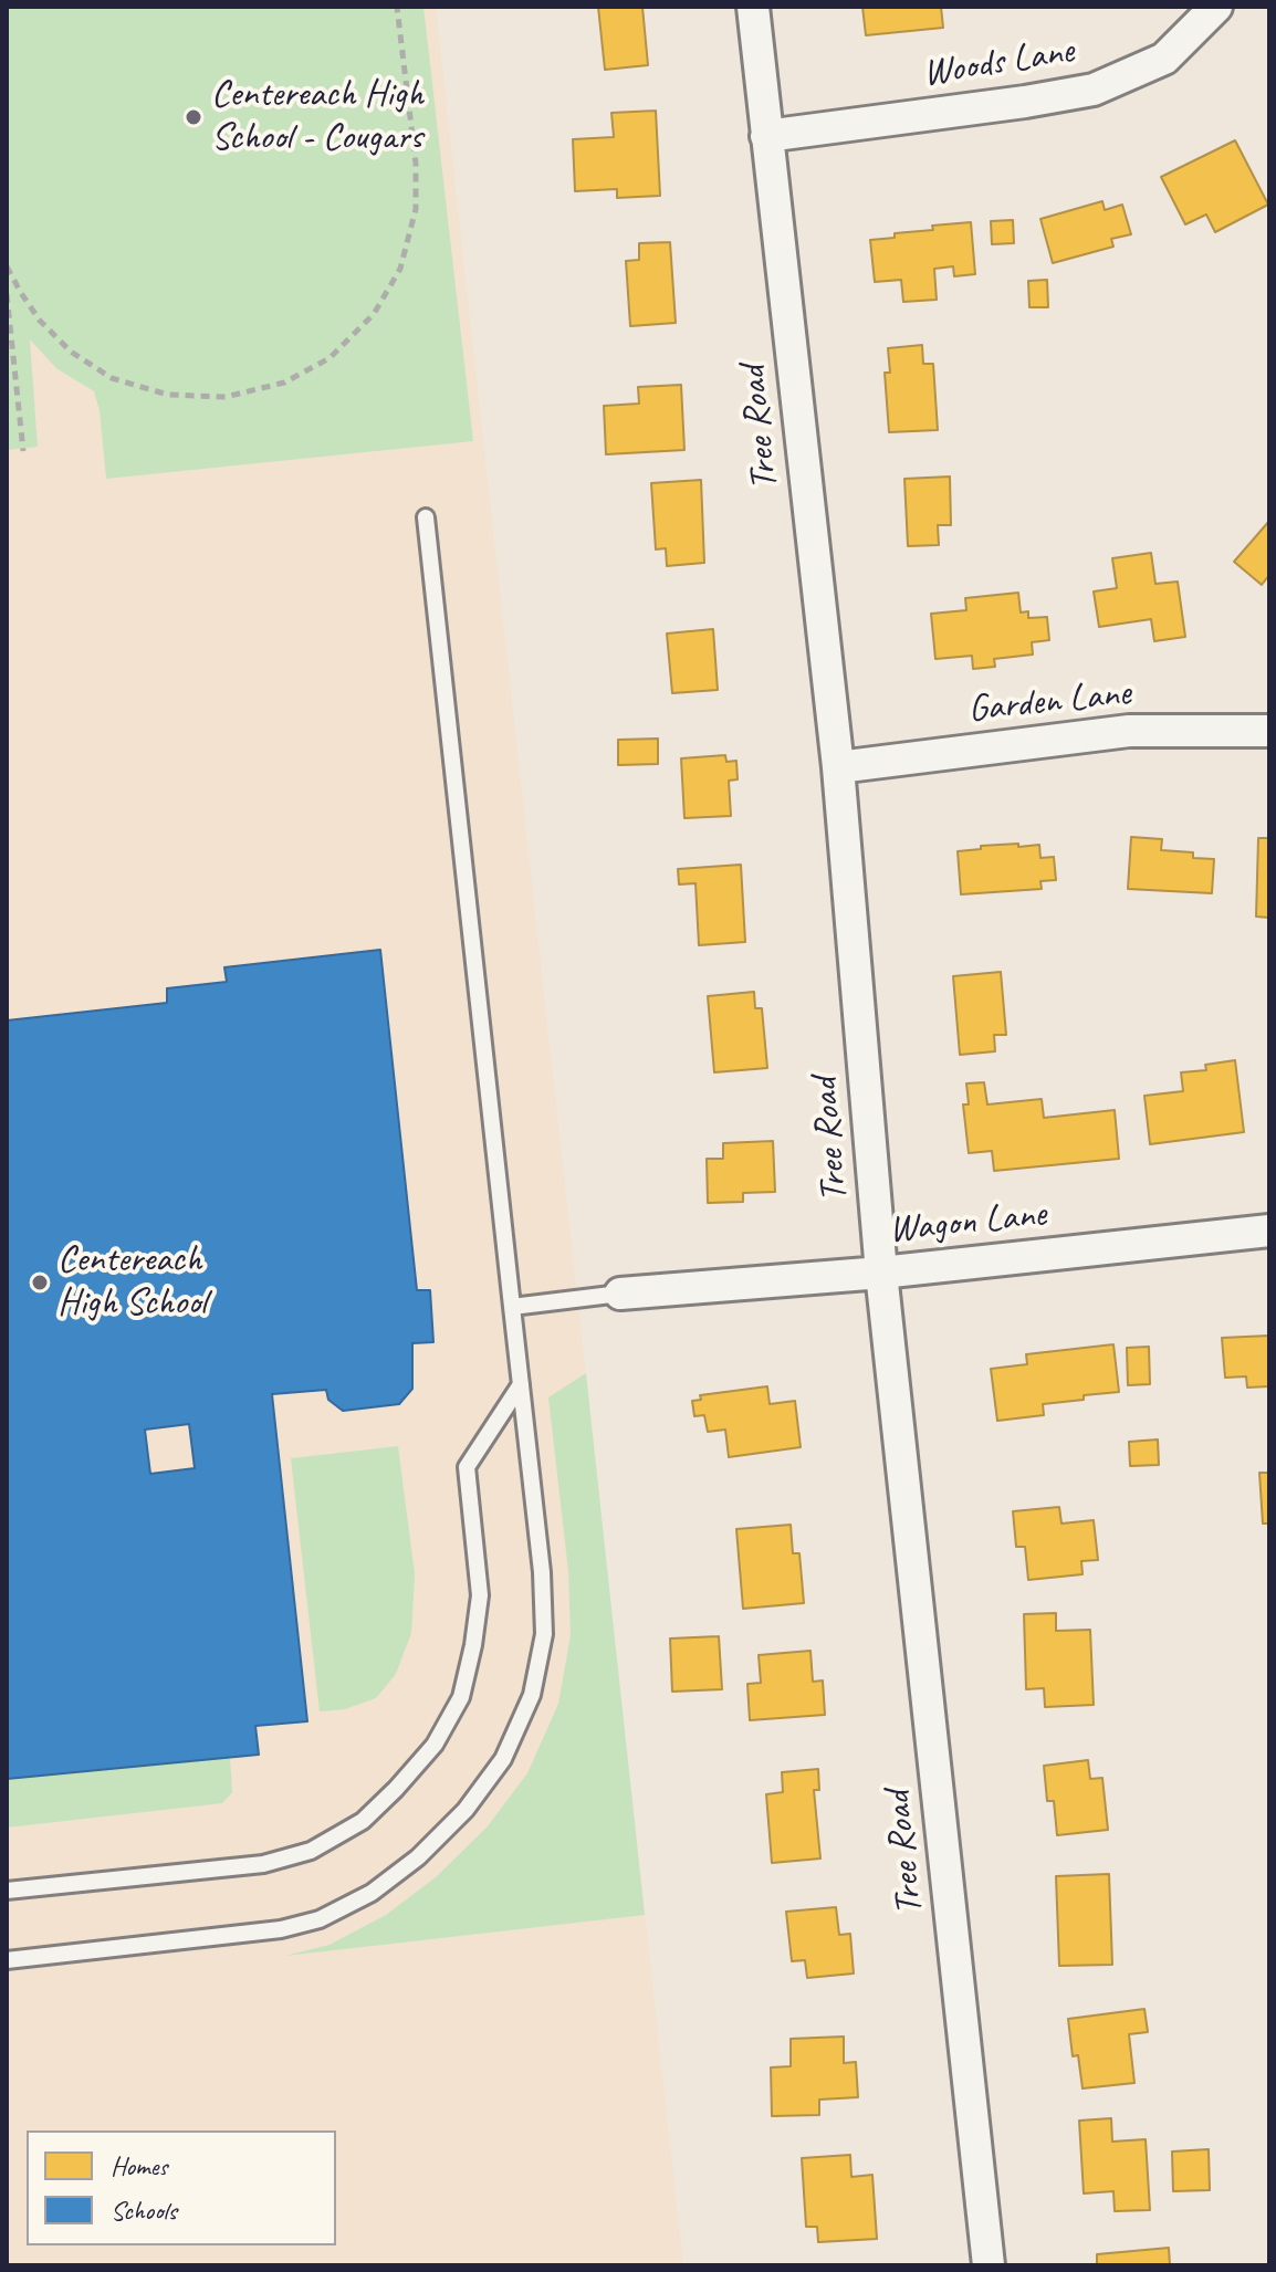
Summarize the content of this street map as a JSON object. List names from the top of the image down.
{
  "streets": {
    "street": [
      "Woods Lane",
      "Tree Road",
      "Garden Lane",
      "Wagon Lane"
    ]
  },
  "crossings": [
    ["Woods Lane", "Tree Road"],
    ["Tree Road", "Garden Lane"],
    ["Tree Road", "Wagon Lane"]
  ],
  "places": ["Centereach High School - Cougars", "Centereach High School"],
  "legend": ["Homes", "Schools"]
}
